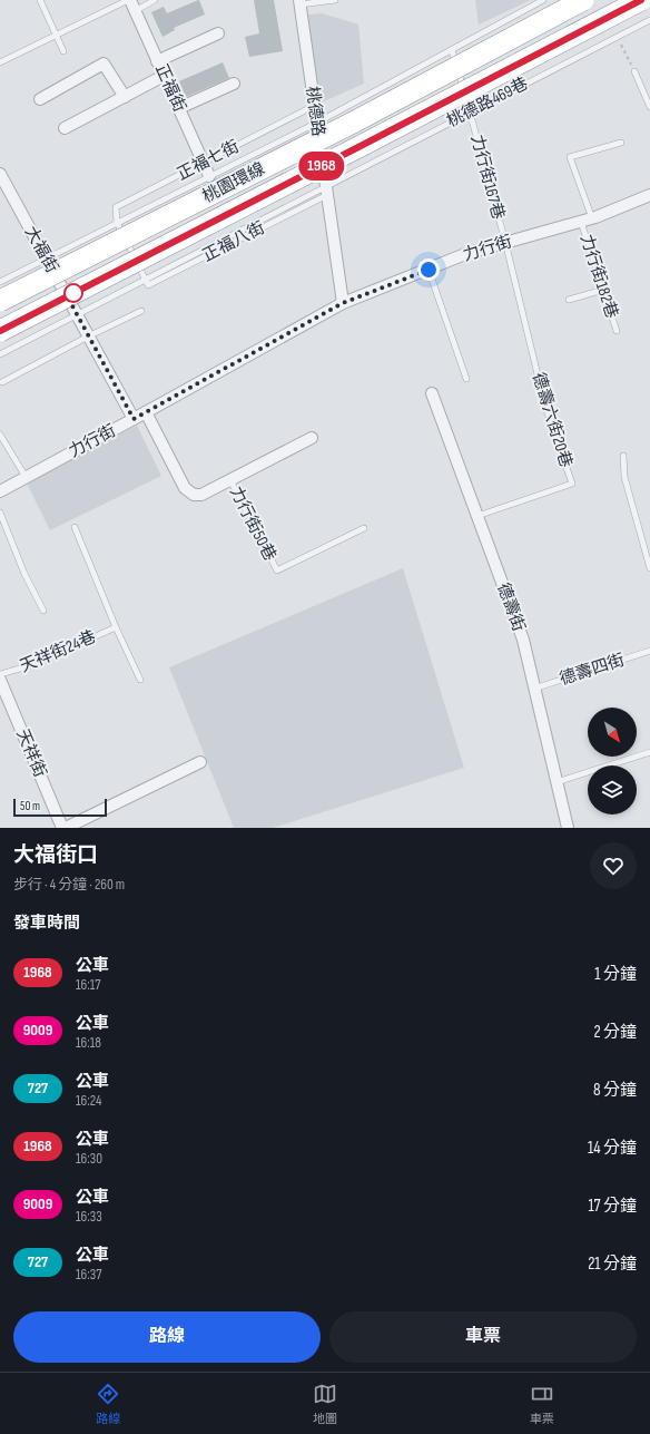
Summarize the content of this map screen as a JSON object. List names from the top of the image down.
{
  "streets": {
    "highway": ["桃園環線"],
    "street": [
      "正福街",
      "桃德路",
      "力行街",
      "大福街",
      "力行街50巷",
      "德壽街",
      "天祥街"
    ],
    "lane": [
      "桃德路469巷",
      "正福七街",
      "力行街167巷",
      "正福八街",
      "力行街182巷",
      "德壽六街20巷",
      "天祥街24巷",
      "德壽四街"
    ]
  },
  "crossings": [
    ["正福街", "正福七街"],
    ["桃德路469巷", "桃德路"],
    ["桃德路469巷", "力行街167巷"],
    ["桃德路469巷", "正福八街"],
    ["桃德路", "正福七街"],
    ["桃德路", "正福八街"],
    ["桃德路", "力行街"],
    ["力行街167巷", "力行街"],
    ["力行街167巷", "德壽六街20巷"],
    ["力行街", "大福街"],
    ["力行街", "力行街182巷"],
    ["力行街", "力行街50巷"],
    ["德壽六街20巷", "德壽街"],
    ["德壽街", "德壽四街"]
  ],
  "lines": ["bus line 1968"],
  "scale_bar": "50 m",
  "north": "bottom right",
  "page": {
    "on_map": "1968",
    "scale": "50 m",
    "heading": [
      ["大福街口", "步行 · 4 分鐘 · 260 m"],
      "發車時間"
    ],
    "list": [
      {
        "mark": "1968",
        "name": "公車",
        "note": "16:17",
        "value": "1 分鐘"
      },
      {
        "mark": "9009",
        "name": "公車",
        "note": "16:18",
        "value": "2 分鐘"
      },
      {
        "mark": "727",
        "name": "公車",
        "note": "16:24",
        "value": "8 分鐘"
      },
      {
        "mark": "1968",
        "name": "公車",
        "note": "16:30",
        "value": "14 分鐘"
      },
      {
        "mark": "9009",
        "name": "公車",
        "note": "16:33",
        "value": "17 分鐘"
      },
      {
        "mark": "727",
        "name": "公車",
        "note": "16:37",
        "value": "21 分鐘"
      }
    ],
    "buttons": ["路線", "車票"],
    "tabs": ["路線", "地圖", "車票"]
  }
}
